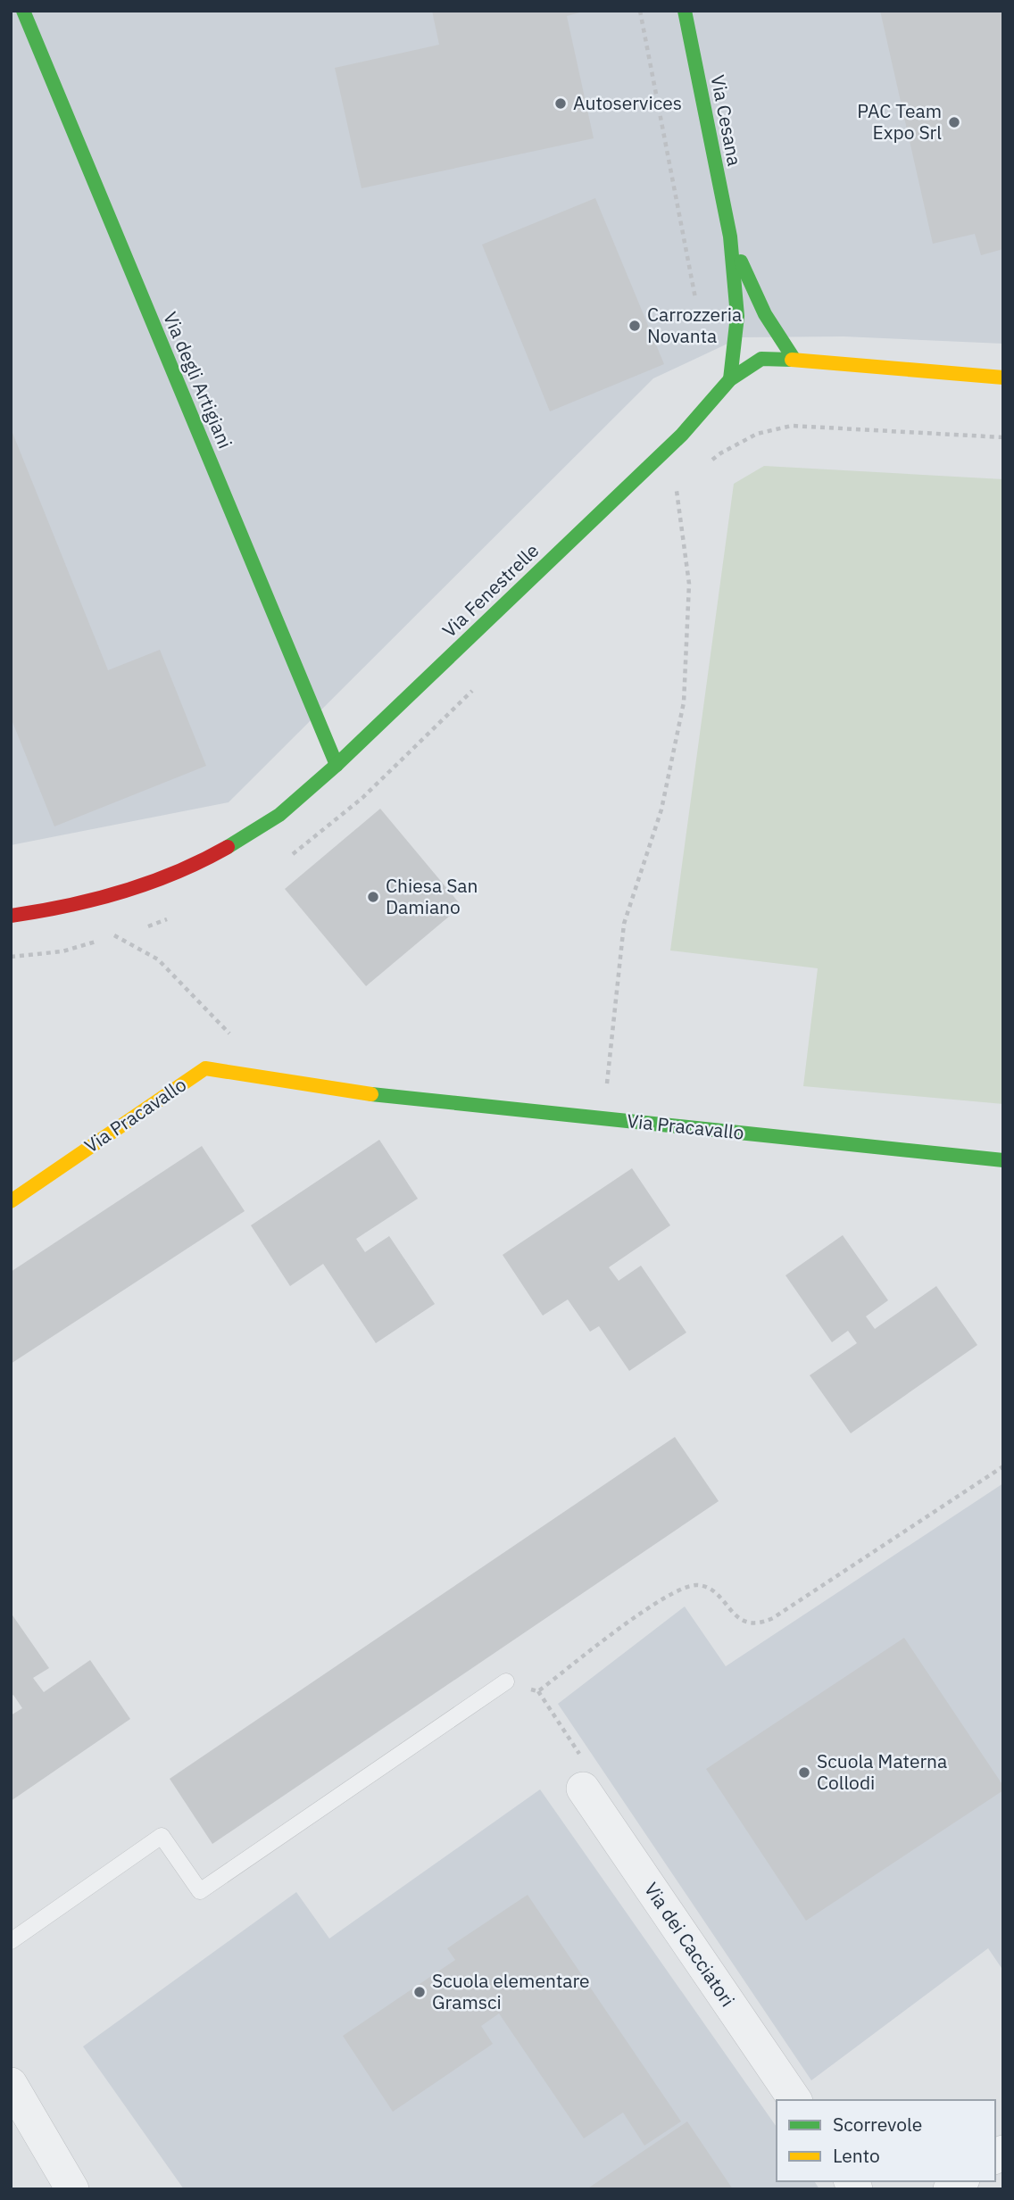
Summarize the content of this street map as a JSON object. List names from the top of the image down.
{
  "streets": {
    "street": [
      "Via Cesana",
      "Via degli Artigiani",
      "Via Fenestrelle",
      "Via Pracavallo",
      "Via dei Cacciatori"
    ]
  },
  "crossings": [
    ["Via Cesana", "Via Fenestrelle"],
    ["Via degli Artigiani", "Via Fenestrelle"]
  ],
  "places": [
    "Autoservices",
    "PAC Team Expo Srl",
    "Carrozzeria Novanta",
    "Chiesa San Damiano",
    "Scuola Materna Collodi",
    "Scuola elementare Gramsci"
  ],
  "legend": ["Scorrevole", "Lento"]
}
